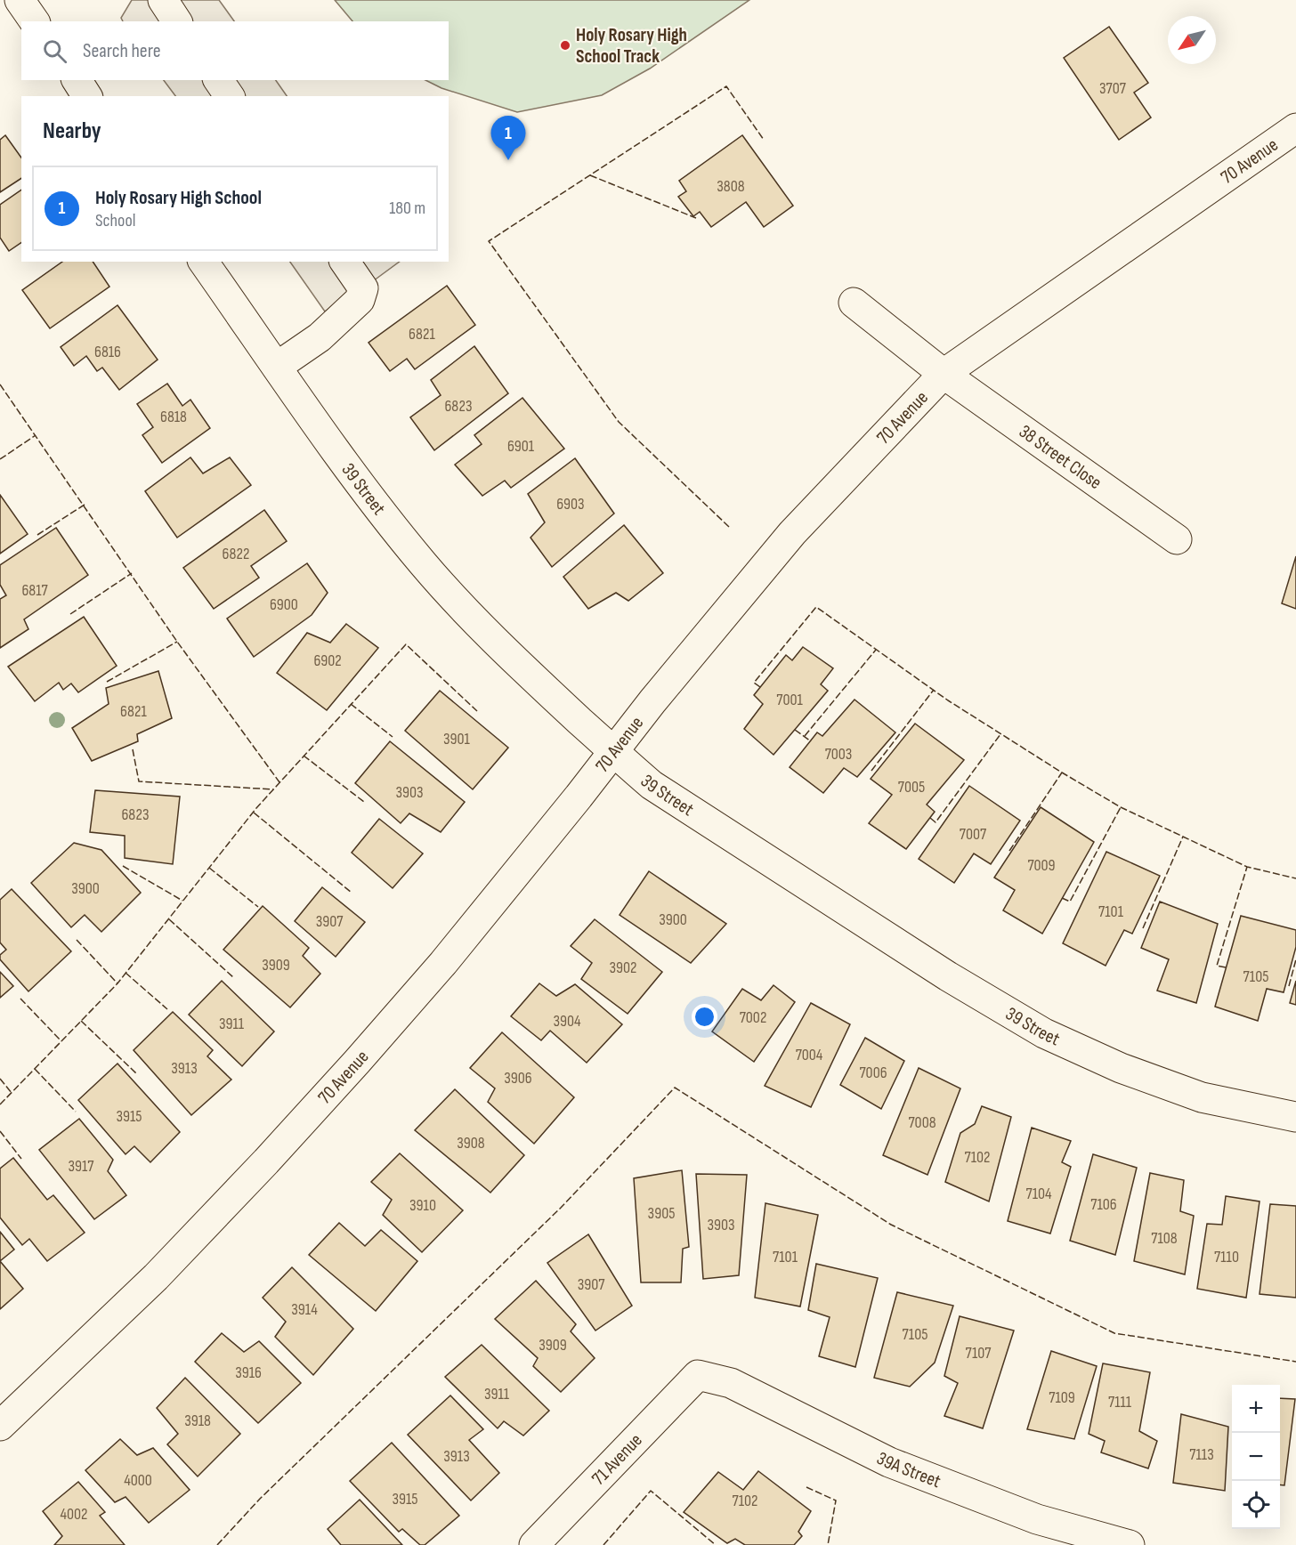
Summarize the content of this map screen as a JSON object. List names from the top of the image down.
{
  "streets": {
    "street": [
      "70 Avenue",
      "38 Street Close",
      "39 Street",
      "71 Avenue",
      "39A Street"
    ]
  },
  "crossings": [
    ["70 Avenue", "38 Street Close"],
    ["70 Avenue", "39 Street"],
    ["71 Avenue", "39A Street"]
  ],
  "places": ["Holy Rosary High School Track"],
  "house_numbers": [
    "3707",
    "3808",
    "6821",
    "6816",
    "6823",
    "6818",
    "6901",
    "6903",
    "6822",
    "6817",
    "6900",
    "6902",
    "7001",
    "6821",
    "3901",
    "7003",
    "7005",
    "3903",
    "6823",
    "7007",
    "7009",
    "3900",
    "7101",
    "3900",
    "3907",
    "3909",
    "3902",
    "7105",
    "7002",
    "3904",
    "3911",
    "7004",
    "3913",
    "7006",
    "3906",
    "3915",
    "7008",
    "3908",
    "7102",
    "3917",
    "7104",
    "7106",
    "3910",
    "3905",
    "3903",
    "7108",
    "7101",
    "7110",
    "3907",
    "3914",
    "7105",
    "3909",
    "7107",
    "3916",
    "3911",
    "7109",
    "7111",
    "3918",
    "7113",
    "3913",
    "4000",
    "3915",
    "7102",
    "4002"
  ],
  "north": "bottom left",
  "page": {
    "search": "Search here",
    "heading": "Nearby",
    "pins": "1",
    "list": [
      {
        "mark": "1",
        "name": "Holy Rosary High School",
        "note": "School",
        "value": "180 m"
      }
    ],
    "map_buttons": ["+", "−"]
  }
}
